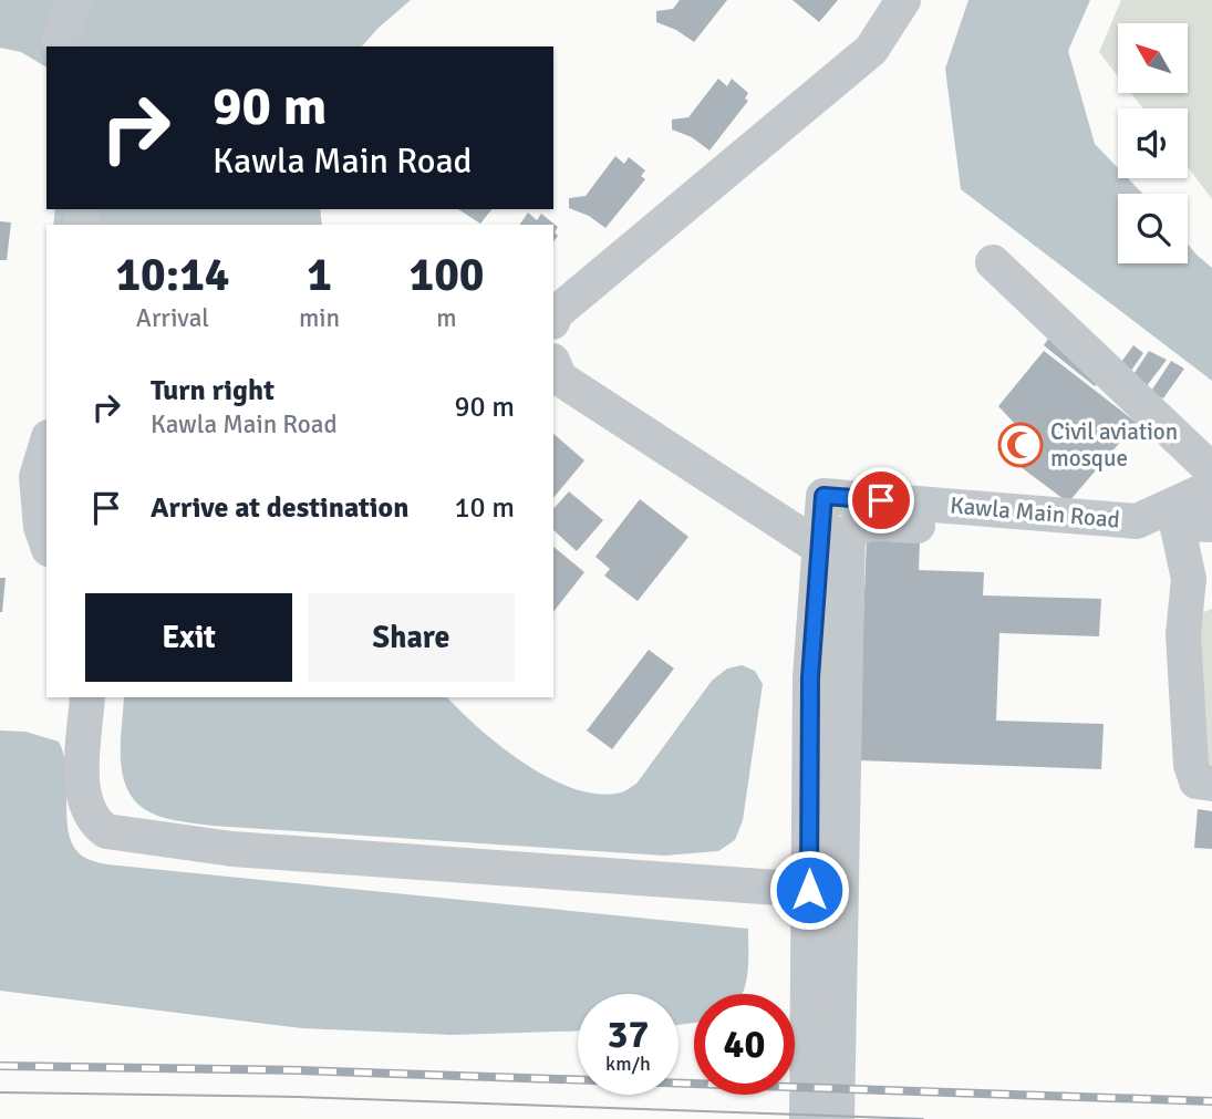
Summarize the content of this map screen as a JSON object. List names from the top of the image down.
{
  "streets": {
    "street": ["Kawla Main Road"]
  },
  "places": {
    "mosque": ["Civil aviation mosque"]
  },
  "north": "top left",
  "page": {
    "turn": ["90 m", "Kawla Main Road"],
    "eta": [
      "10:14",
      "Arrival",
      "1",
      "min",
      "100",
      "m"
    ],
    "list": [
      {
        "name": "Turn right",
        "note": "Kawla Main Road",
        "value": "90 m"
      },
      {
        "name": "Arrive at destination",
        "value": "10 m"
      }
    ],
    "buttons": ["Exit", "Share"],
    "speed": "37 km/h",
    "limit": "40"
  }
}
